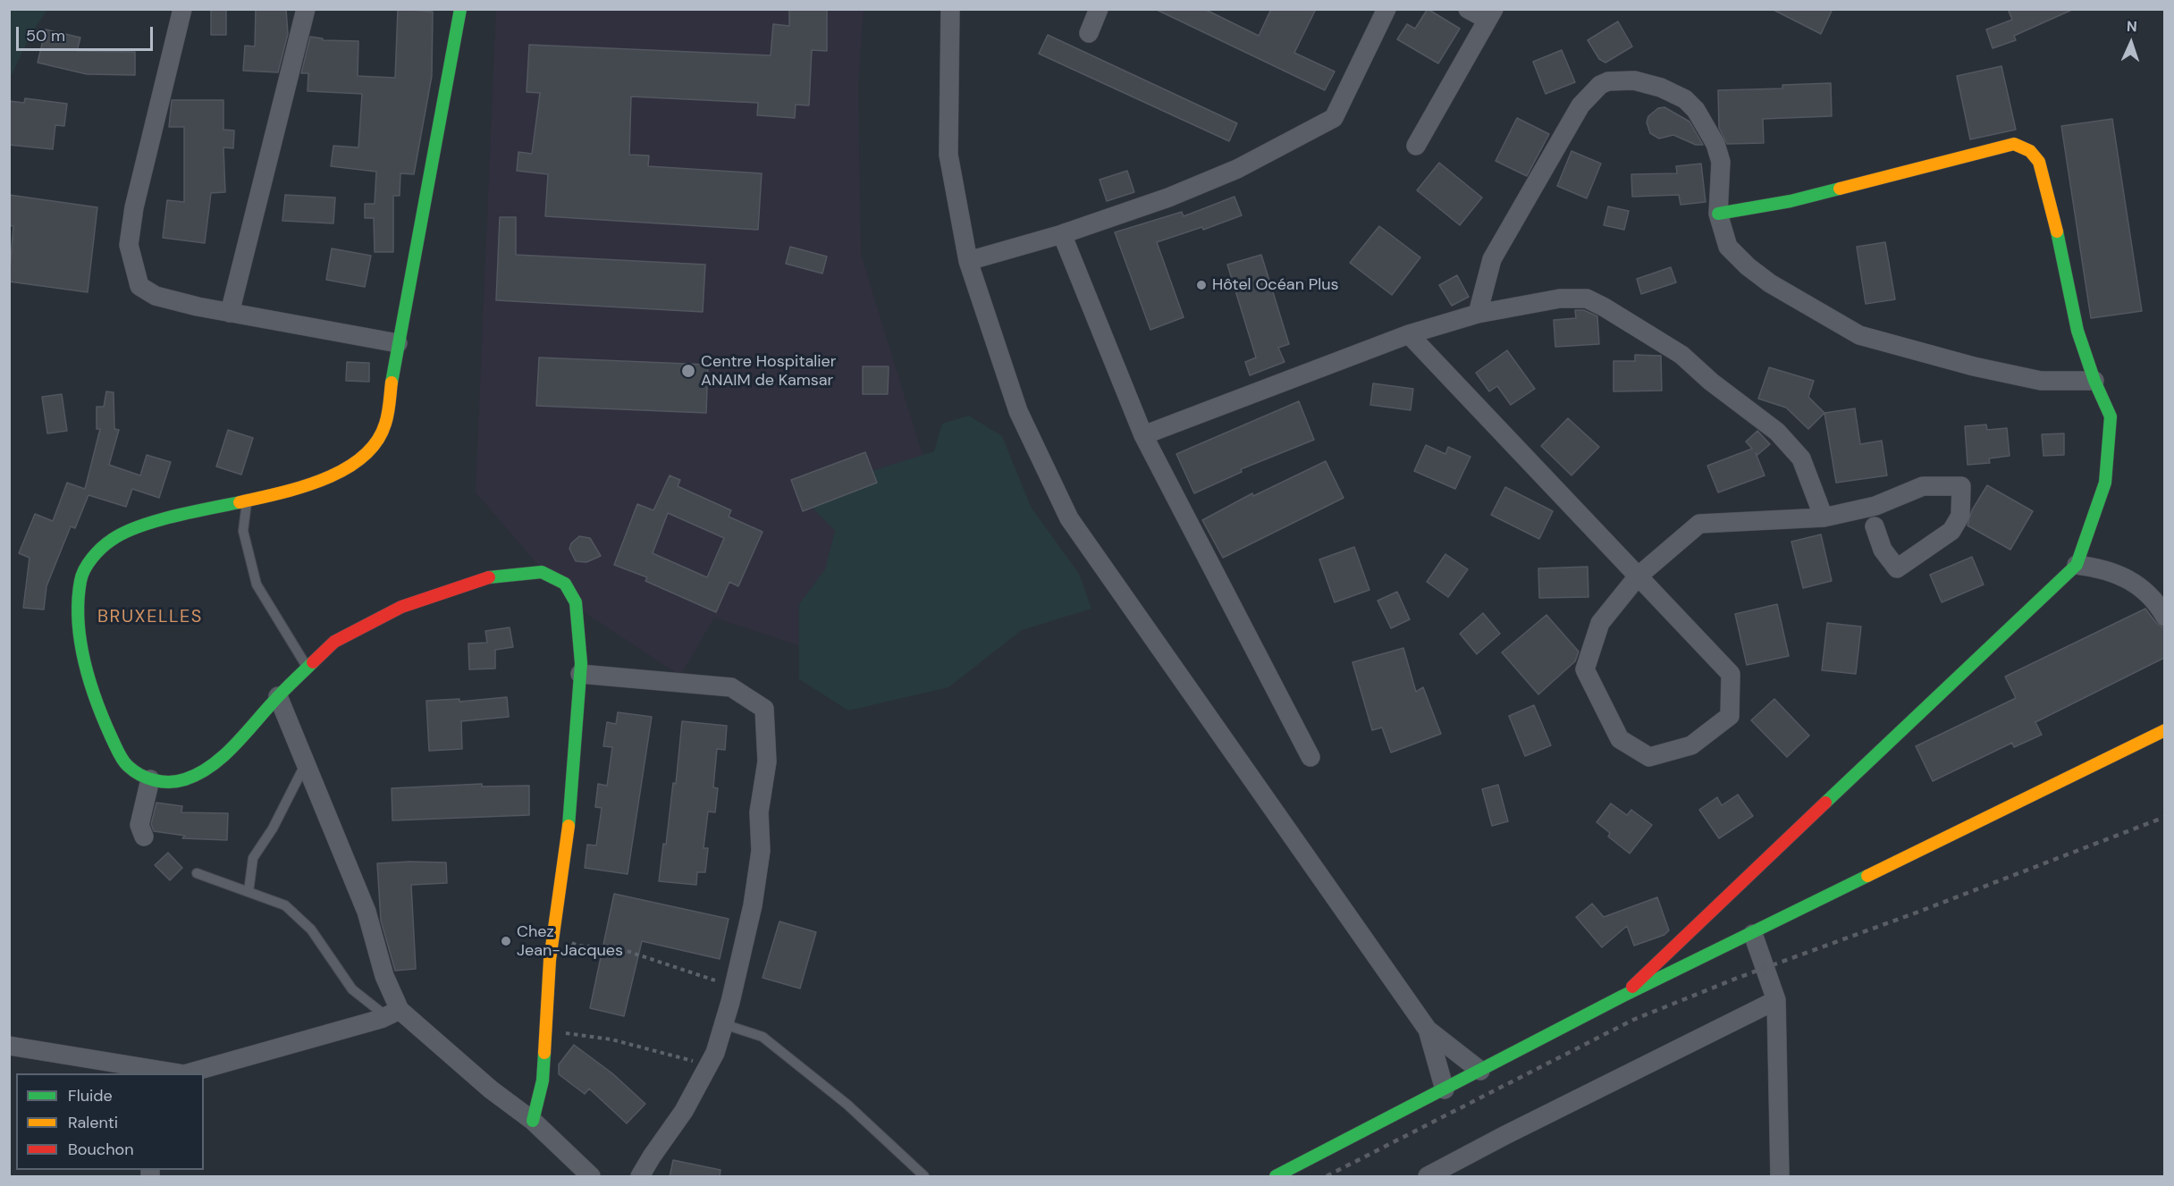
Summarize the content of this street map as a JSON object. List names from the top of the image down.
{
  "districts": ["BRUXELLES"],
  "places": ["Hôtel Océan Plus", "Centre Hospitalier ANAIM de Kamsar", "Chez Jean-Jacques"],
  "legend": ["Fluide", "Ralenti", "Bouchon"],
  "scale_bar": "50 m",
  "north": "top"
}
